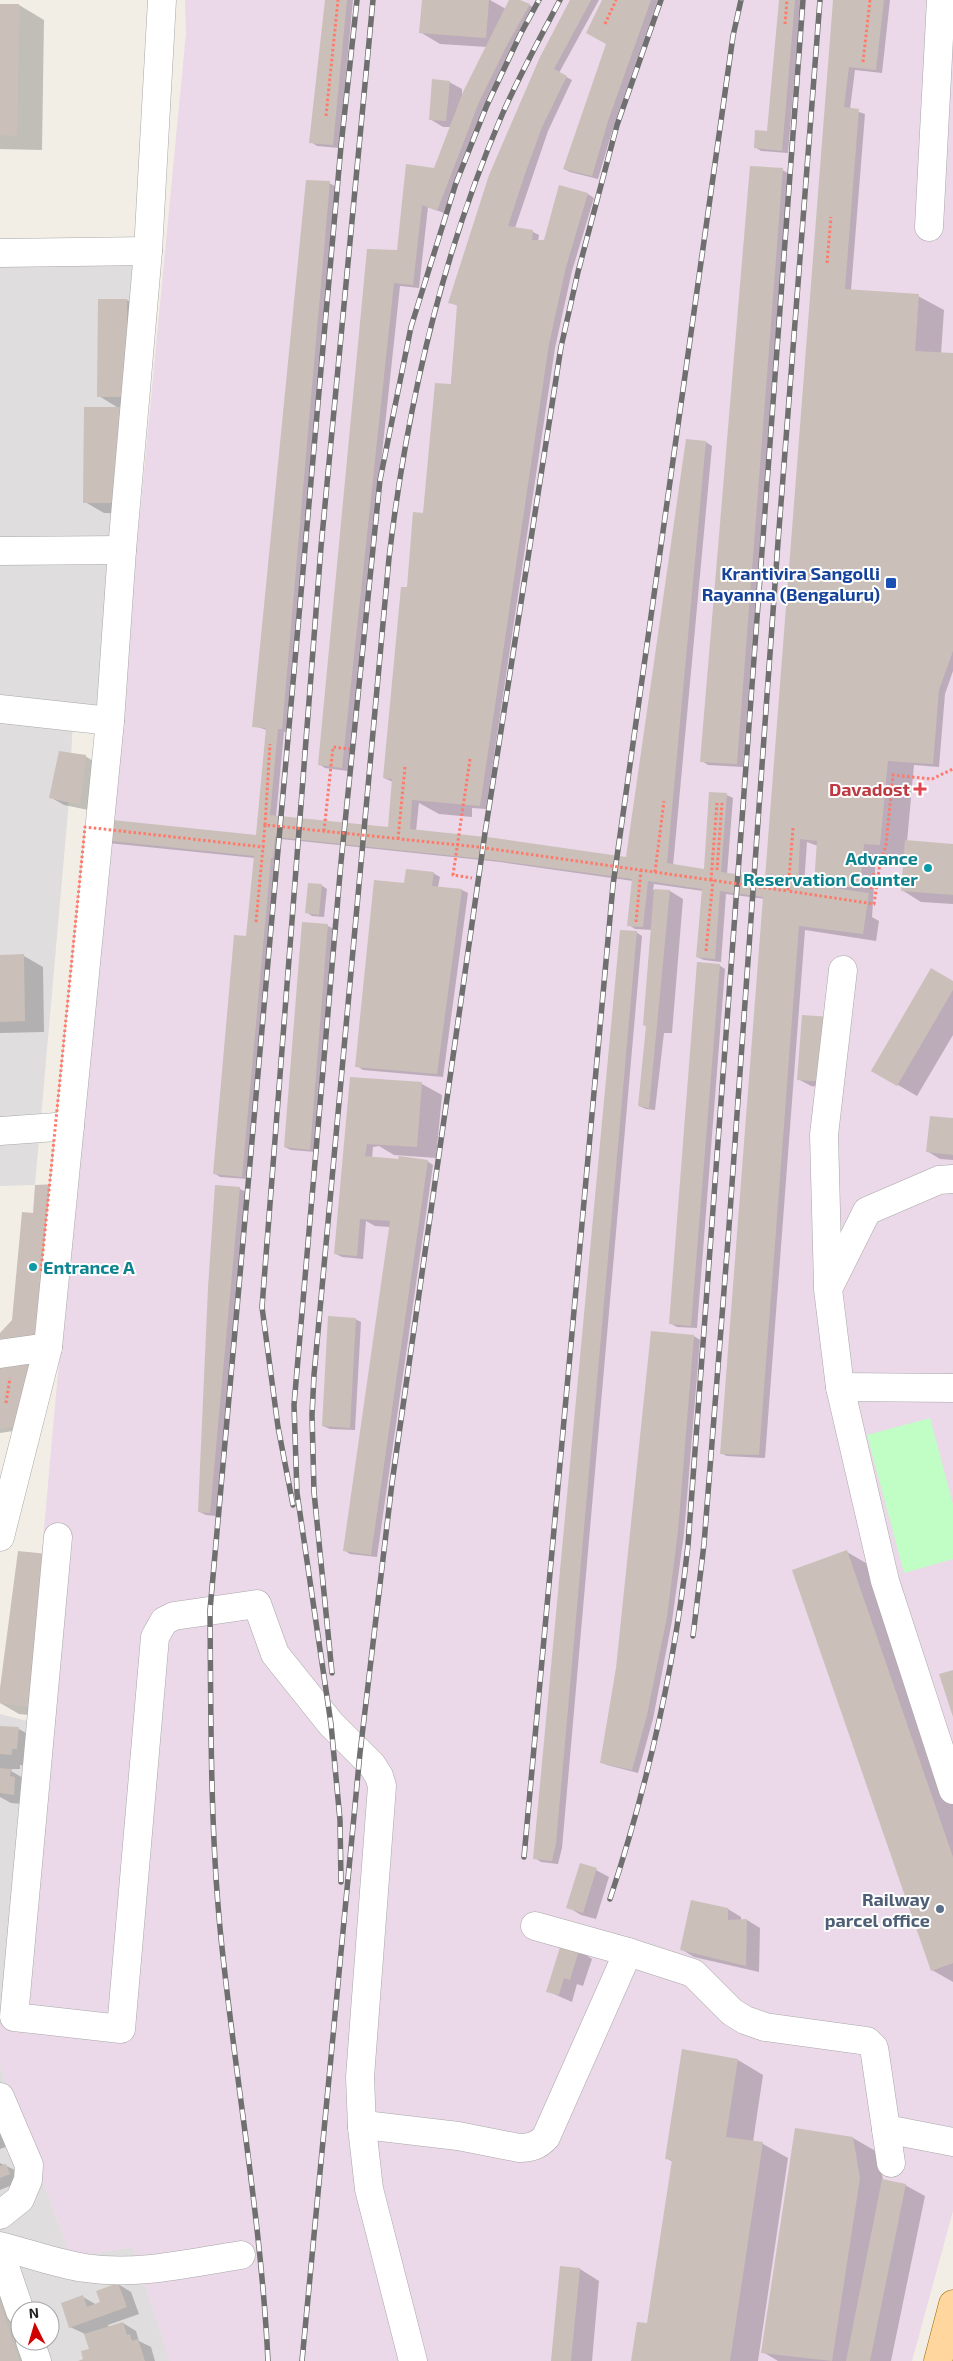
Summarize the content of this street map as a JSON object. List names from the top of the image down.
{
  "places": {
    "transit": ["Krantivira Sangolli Rayanna (Bengaluru)"],
    "health": ["Davadost"],
    "other": ["Advance Reservation Counter", "Entrance A", "Railway parcel office"]
  },
  "north": "top"
}
